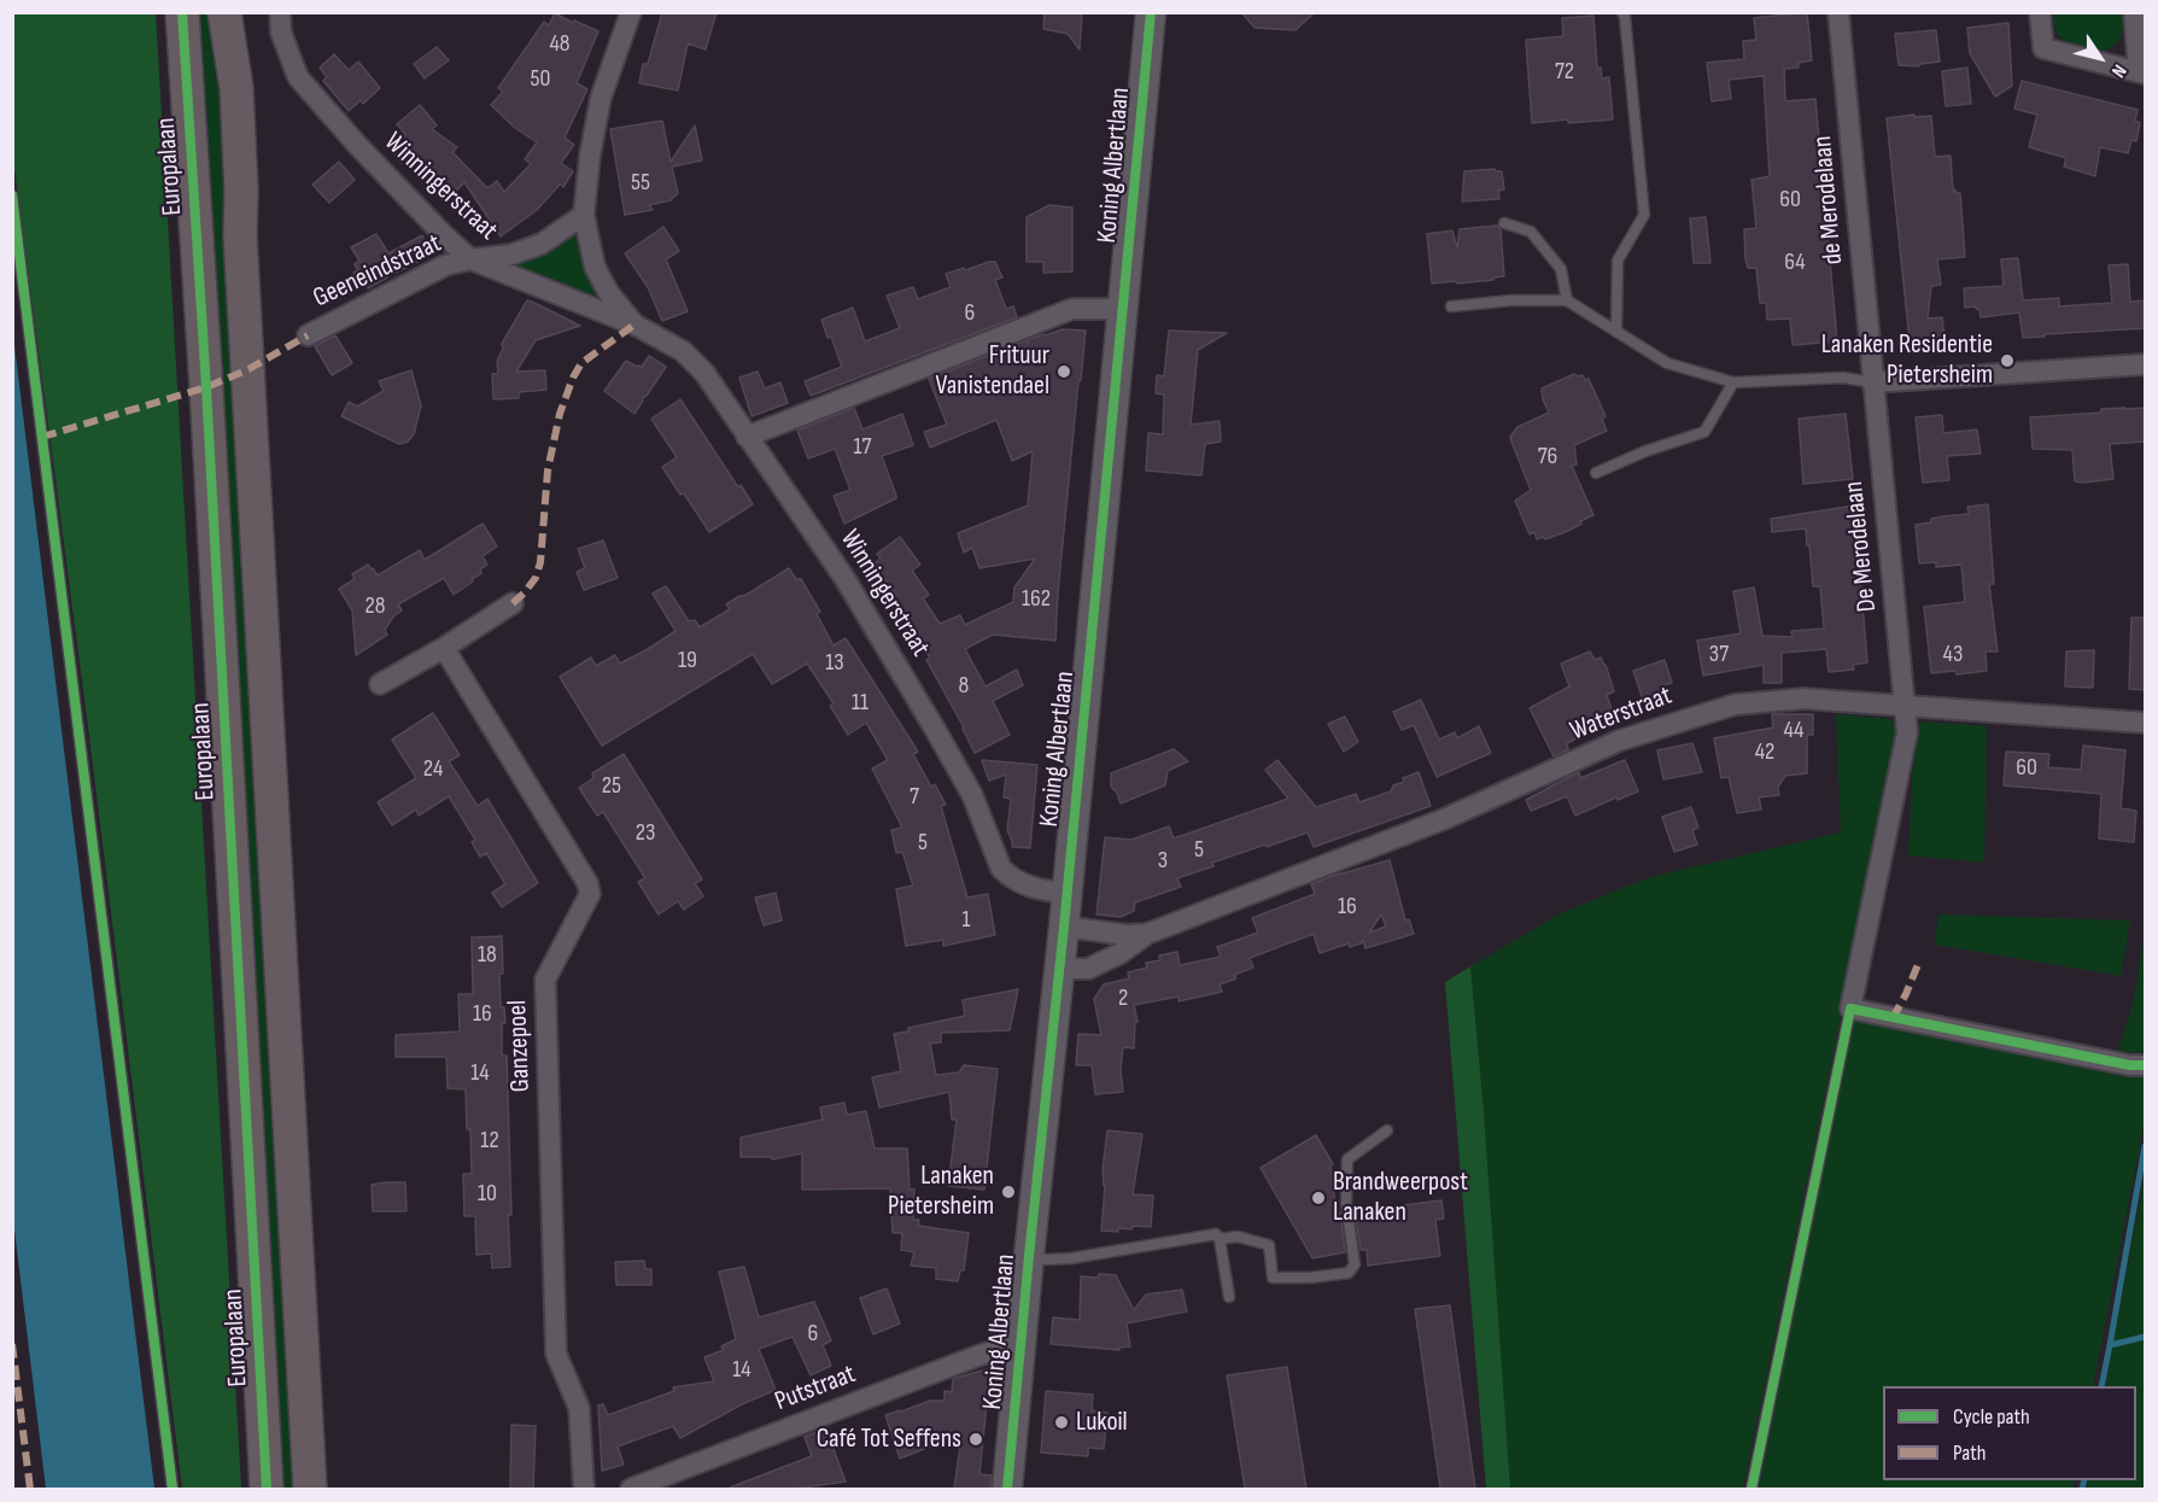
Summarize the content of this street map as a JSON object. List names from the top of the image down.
{
  "streets": {
    "main road": ["Europalaan"],
    "street": [
      "Koning Albertlaan",
      "Winningerstraat",
      "de Merodelaan",
      "Geeneindstraat",
      "De Merodelaan",
      "Waterstraat",
      "Ganzepoel",
      "Putstraat"
    ]
  },
  "crossings": [
    ["Koning Albertlaan", "Winningerstraat"],
    ["Koning Albertlaan", "Waterstraat"],
    ["Koning Albertlaan", "Putstraat"],
    ["Winningerstraat", "Geeneindstraat"],
    ["de Merodelaan", "De Merodelaan"],
    ["De Merodelaan", "Waterstraat"]
  ],
  "places": [
    "Lanaken Residentie Pietersheim",
    "Frituur Vanistendael",
    "Lanaken Pietersheim",
    "Brandweerpost Lanaken",
    "Lukoil",
    "Café Tot Seffens"
  ],
  "house_numbers": [
    "48",
    "72",
    "50",
    "55",
    "60",
    "64",
    "6",
    "17",
    "76",
    "162",
    "28",
    "37",
    "43",
    "19",
    "13",
    "8",
    "11",
    "44",
    "42",
    "60",
    "24",
    "25",
    "7",
    "23",
    "5",
    "5",
    "3",
    "16",
    "1",
    "18",
    "2",
    "16",
    "14",
    "12",
    "10",
    "6",
    "14"
  ],
  "legend": ["Cycle path", "Path"],
  "north": "bottom right"
}
